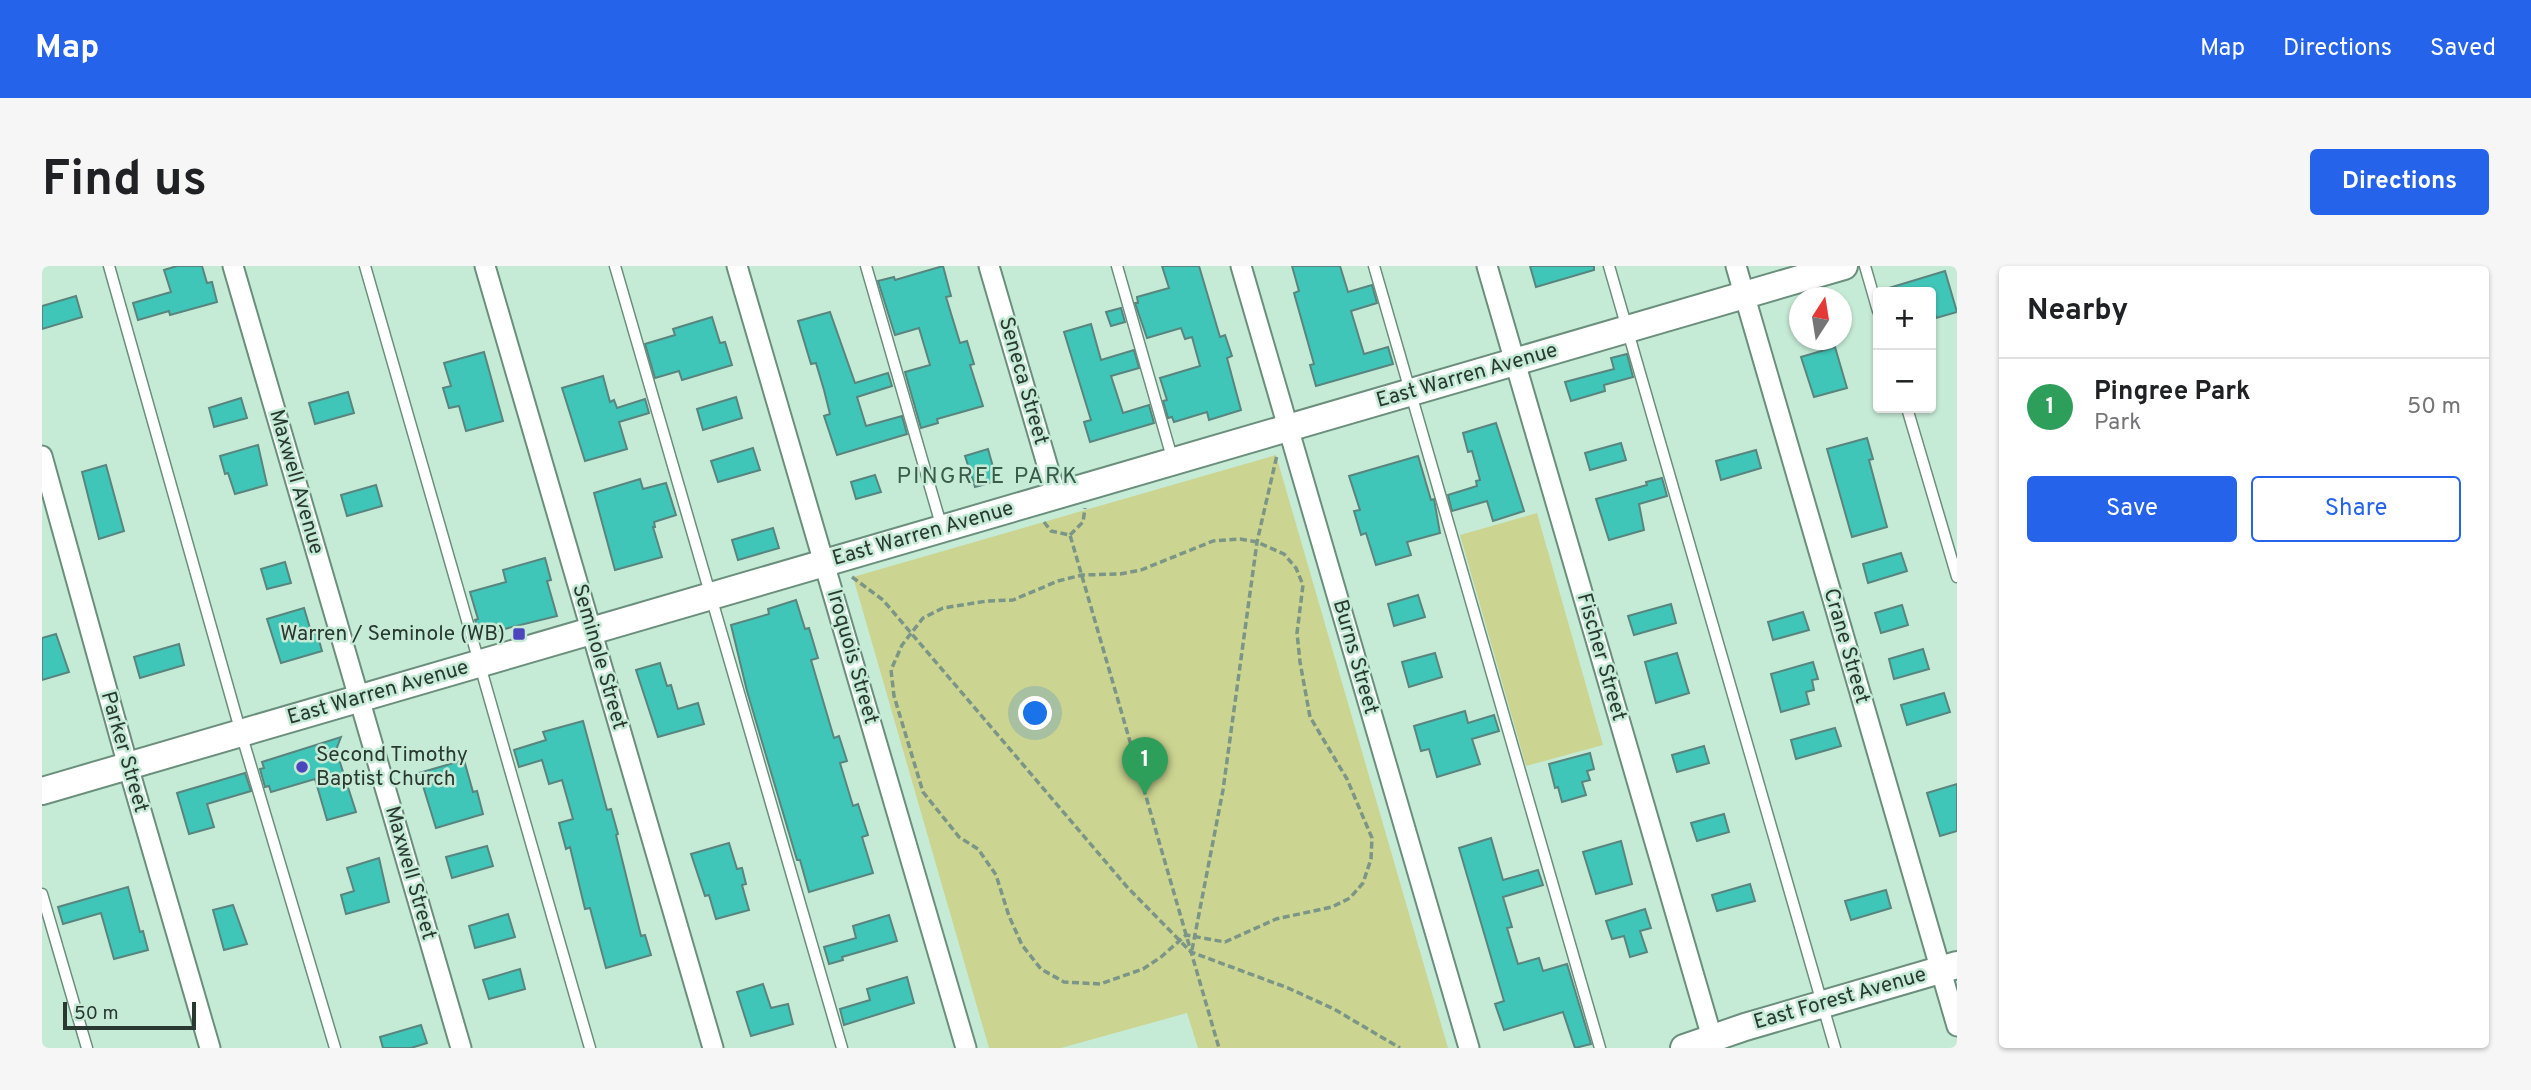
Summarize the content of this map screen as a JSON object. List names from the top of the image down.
{
  "streets": {
    "main road": ["East Warren Avenue", "East Forest Avenue"],
    "street": [
      "Seneca Street",
      "Maxwell Avenue",
      "Crane Street",
      "Seminole Street",
      "Iroquois Street",
      "Burns Street",
      "Fischer Street",
      "Parker Street",
      "Maxwell Street"
    ]
  },
  "crossings": [
    ["East Warren Avenue", "Seneca Street"],
    ["East Warren Avenue", "Maxwell Avenue"],
    ["East Warren Avenue", "Crane Street"],
    ["East Warren Avenue", "Seminole Street"],
    ["East Warren Avenue", "Iroquois Street"],
    ["East Warren Avenue", "Burns Street"],
    ["East Warren Avenue", "Fischer Street"],
    ["East Warren Avenue", "Parker Street"],
    ["East Warren Avenue", "Maxwell Street"],
    ["Maxwell Avenue", "Maxwell Street"],
    ["Crane Street", "East Forest Avenue"],
    ["Fischer Street", "East Forest Avenue"]
  ],
  "districts": ["PINGREE PARK"],
  "places": {
    "transit": ["Warren / Seminole (WB)"],
    "other": ["Second Timothy Baptist Church"]
  },
  "scale_bar": "50 m",
  "north": "top",
  "page": {
    "header": "Map",
    "nav": ["Map", "Directions", "Saved"],
    "buttons": [
      "Directions",
      ["Save", "Share"]
    ],
    "title": "Find us",
    "heading": "Nearby",
    "map_buttons": ["+", "−"],
    "list": [
      {
        "mark": "1",
        "name": "Pingree Park",
        "note": "Park",
        "value": "50 m"
      }
    ],
    "pins": "1",
    "scale": "50 m"
  }
}
